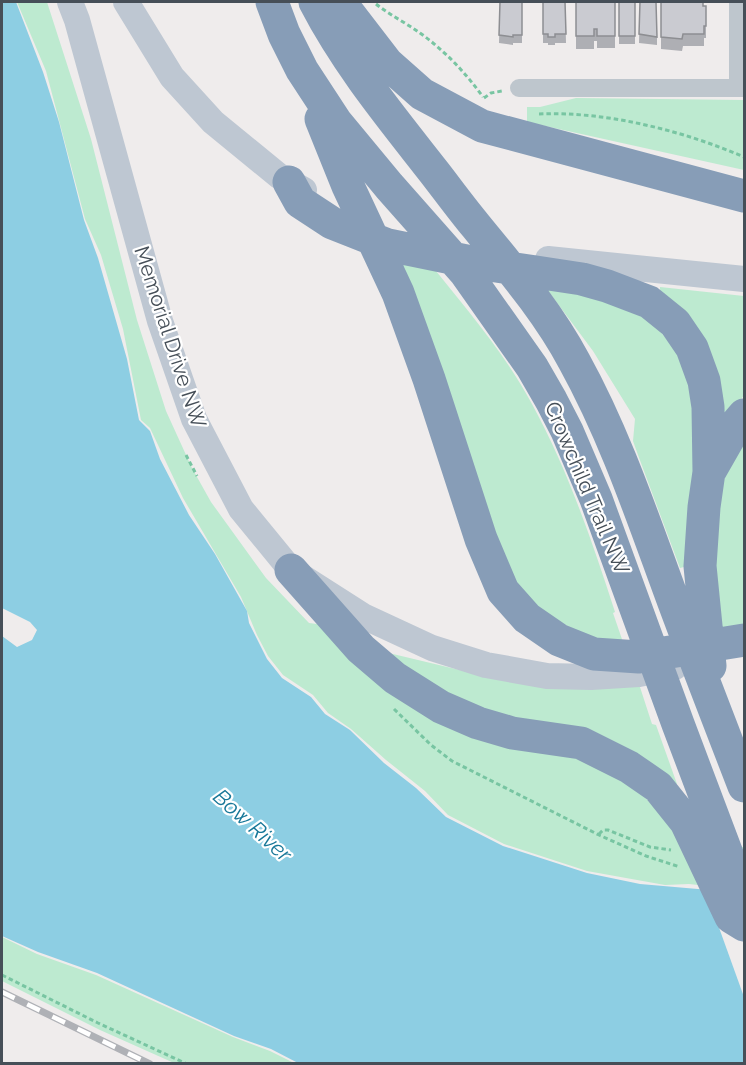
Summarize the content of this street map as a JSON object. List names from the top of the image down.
{
  "streets": {
    "highway": ["Crowchild Trail NW"],
    "main road": ["Memorial Drive NW"]
  },
  "water": ["Bow River"]
}
